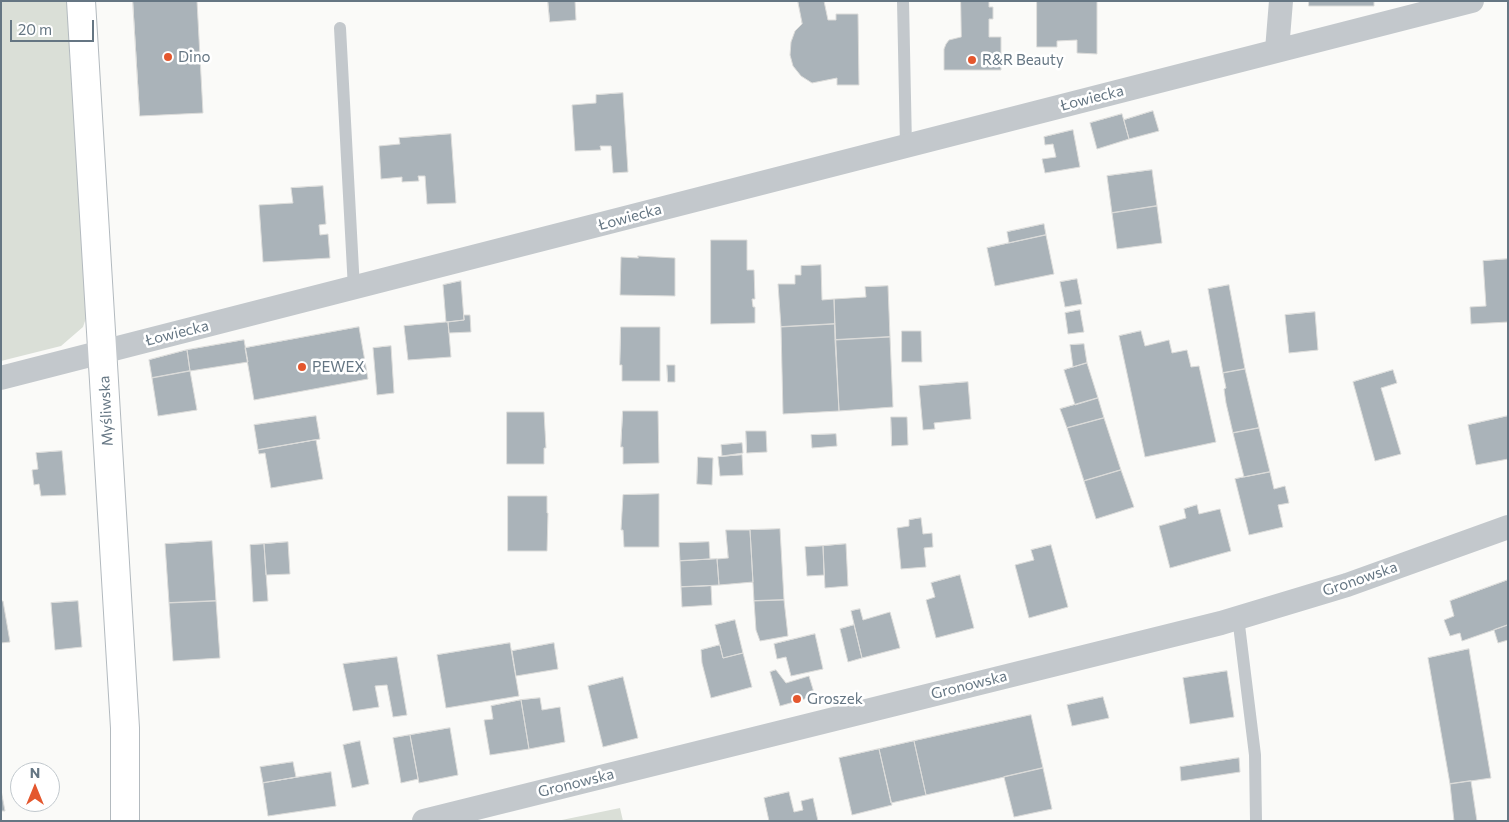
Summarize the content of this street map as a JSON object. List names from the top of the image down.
{
  "streets": {
    "street": ["Łowiecka", "Myśliwska", "Gronowska"]
  },
  "crossings": [
    ["Łowiecka", "Myśliwska"]
  ],
  "places": [
    "Dino",
    "R&R Beauty",
    "PEWEX",
    "Groszek"
  ],
  "scale_bar": "20 m",
  "north": "top"
}
